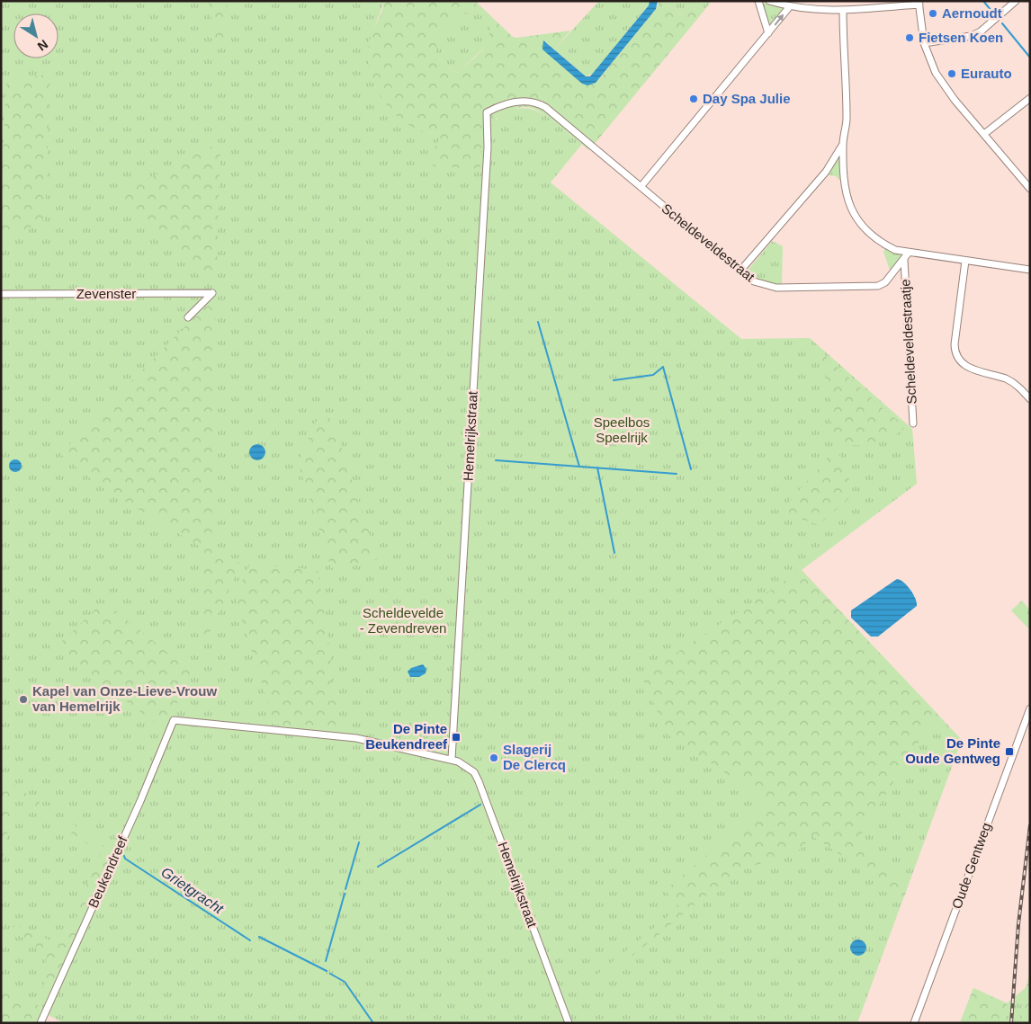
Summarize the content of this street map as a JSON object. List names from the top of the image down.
{
  "streets": {
    "street": [
      "Scheldeveldestraat",
      "Zevenster",
      "Scheldeveldestraatje",
      "Hemelrijkstraat",
      "Oude Gentweg",
      "Beukendreef"
    ]
  },
  "crossings": [
    ["Scheldeveldestraat", "Scheldeveldestraatje"],
    ["Scheldeveldestraat", "Hemelrijkstraat"],
    ["Hemelrijkstraat", "Beukendreef"]
  ],
  "water": ["Grietgracht"],
  "parks": ["Speelbos Speelrijk", "Scheldevelde - Zevendreven"],
  "places": {
    "other": [
      "Aernoudt",
      "Fietsen Koen",
      "Eurauto",
      "Day Spa Julie",
      "Kapel van Onze-Lieve-Vrouw van Hemelrijk",
      "Slagerij De Clercq"
    ],
    "transit": ["De Pinte Beukendreef", "De Pinte Oude Gentweg"]
  },
  "north": "bottom right"
}
